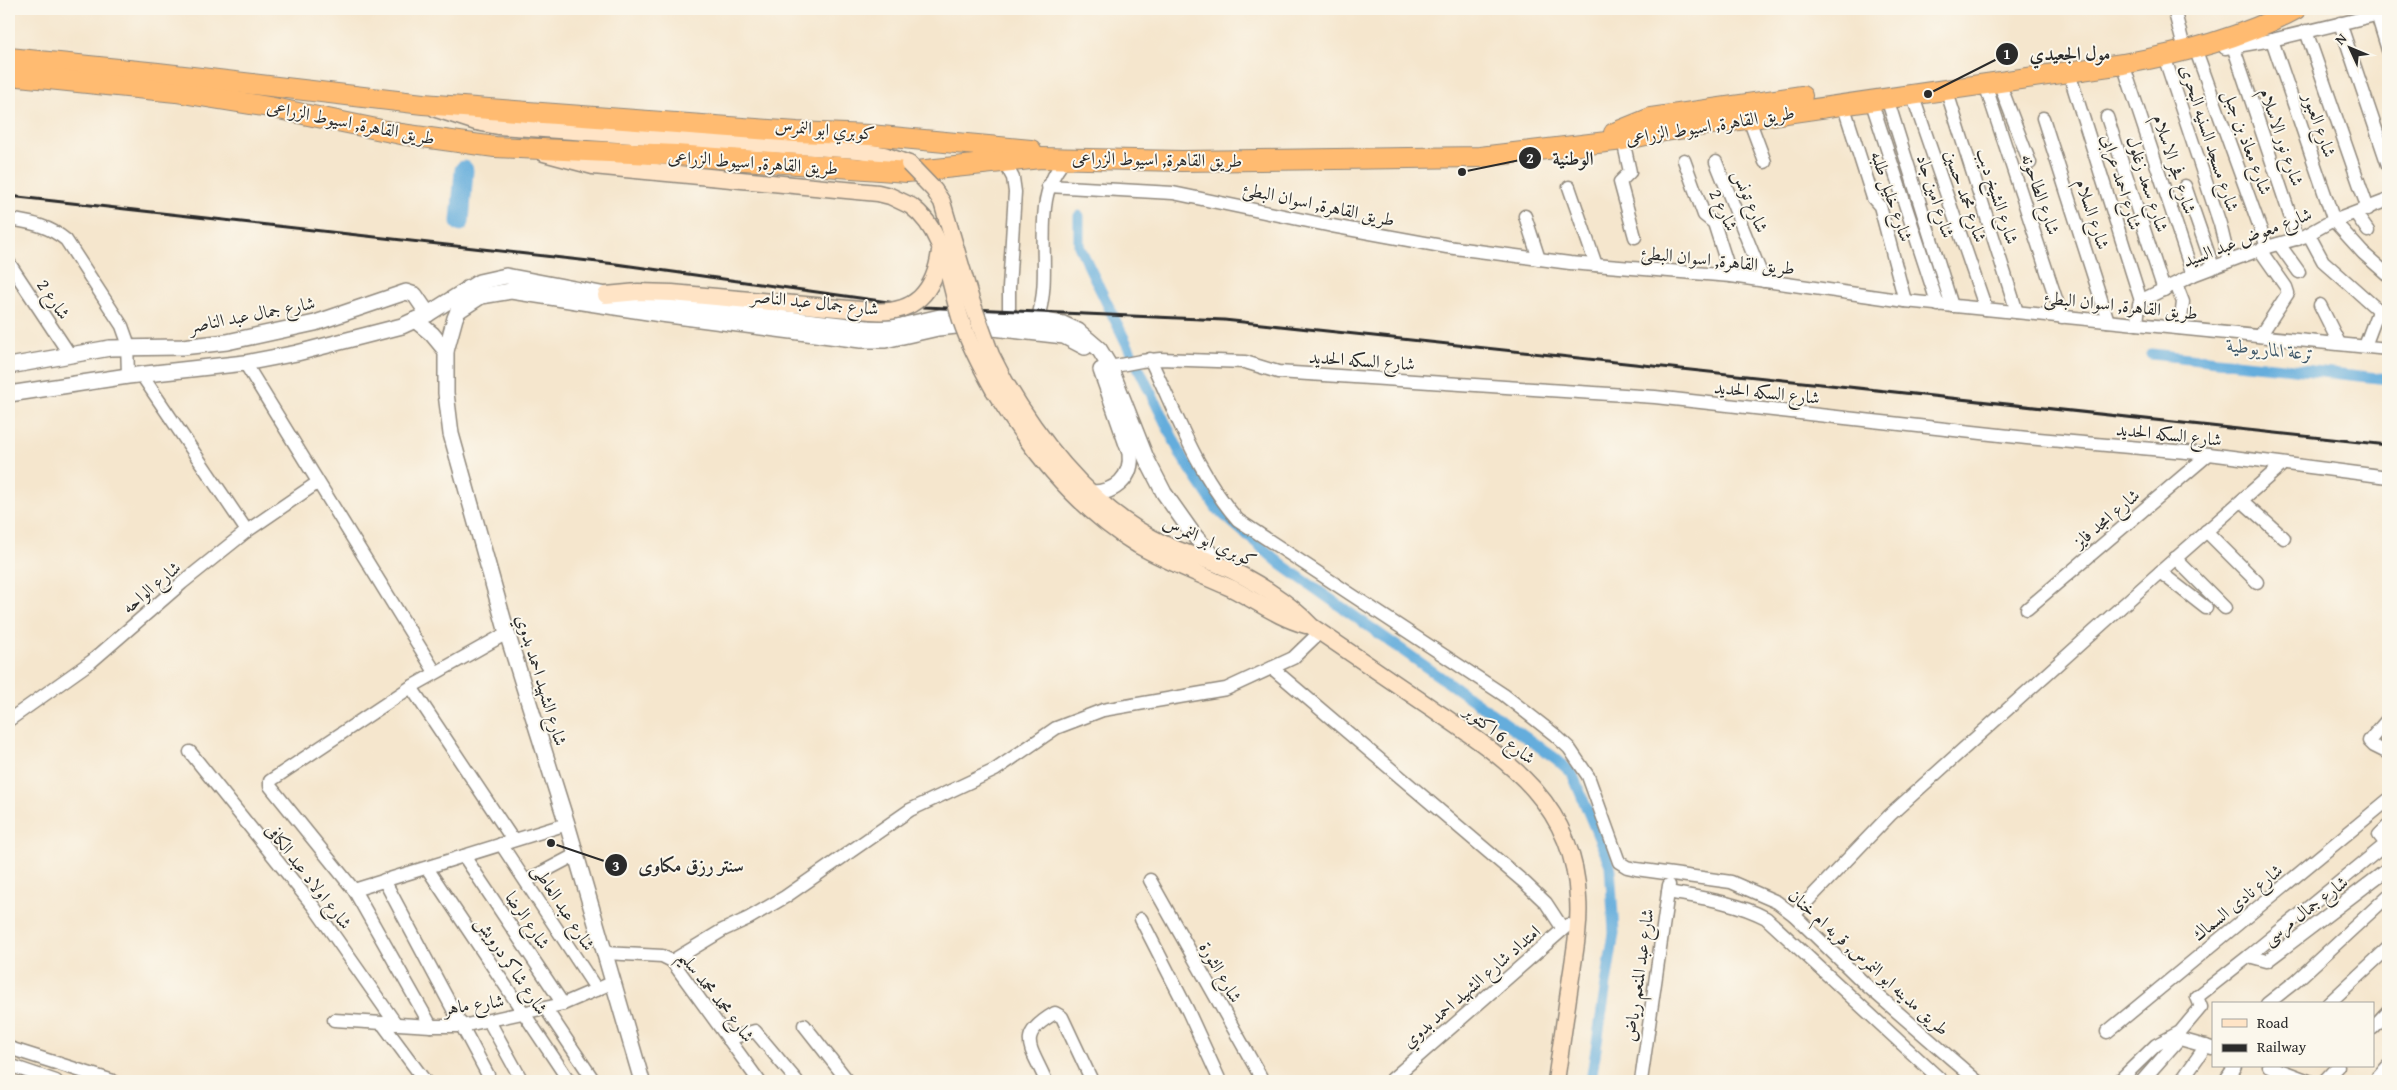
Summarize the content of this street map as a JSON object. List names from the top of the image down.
{
  "streets": {
    "highway": ["طريق القاهرة, اسيوط الزراعى"],
    "main road": ["كوبري ابو النمرس", "شارع 6 اكتوبر"],
    "street": [
      "شارع العبور",
      "شارع نور الاسلام",
      "شارع مسجد السنيه البحرى",
      "شارع معاذ بن جبل",
      "شارع فجر الاسلام",
      "شارع احمد عرابى",
      "شارع سعد زغلول",
      "شارع الطاحونه",
      "شارع خليل طلبه",
      "شارع امين جاد",
      "شارع محمد حسين",
      "شارع الشيخ ديب",
      "شارع تونس",
      "طريق القاهرة, اسوان البطئ",
      "شارع 2",
      "شارع السلام",
      "شارع معوض عبد السيد",
      "شارع جمال عبد الناصر",
      "شارع السكه الحديد",
      "شارع امجد فايز",
      "شارع الواحه",
      "شارع الشهيد احمد بدوي",
      "شارع اولاد عبد الكافى",
      "شارع نادى السماك",
      "شارع عبد العاطى",
      "شارع جمال مرسى",
      "شارع الرضا",
      "طريق مدينه ابو النمرس, قريه ام خنان",
      "شارع شاكر درويش",
      "شارع الثورة",
      "شارع عبد المنعم رياض",
      "امتداد شارع الشهيد احمد بدوي",
      "شارع محمد محمد سليم",
      "شارع ماهر"
    ]
  },
  "crossings": [
    ["طريق القاهرة, اسيوط الزراعى", "كوبري ابو النمرس"],
    ["طريق القاهرة, اسيوط الزراعى", "شارع مسجد السنيه البحرى"],
    ["طريق القاهرة, اسيوط الزراعى", "شارع معاذ بن جبل"],
    ["طريق القاهرة, اسيوط الزراعى", "شارع فجر الاسلام"],
    ["طريق القاهرة, اسيوط الزراعى", "شارع احمد عرابى"],
    ["طريق القاهرة, اسيوط الزراعى", "شارع الطاحونه"],
    ["طريق القاهرة, اسيوط الزراعى", "شارع خليل طلبه"],
    ["طريق القاهرة, اسيوط الزراعى", "شارع امين جاد"],
    ["طريق القاهرة, اسيوط الزراعى", "شارع محمد حسين"],
    ["طريق القاهرة, اسيوط الزراعى", "شارع الشيخ ديب"],
    ["شارع العبور", "شارع معوض عبد السيد"],
    ["كوبري ابو النمرس", "شارع جمال عبد الناصر"],
    ["كوبري ابو النمرس", "شارع 6 اكتوبر"],
    ["شارع نور الاسلام", "طريق القاهرة, اسوان البطئ"],
    ["شارع نور الاسلام", "شارع معوض عبد السيد"],
    ["شارع مسجد السنيه البحرى", "شارع معوض عبد السيد"],
    ["شارع معاذ بن جبل", "شارع معوض عبد السيد"],
    ["شارع فجر الاسلام", "شارع معوض عبد السيد"],
    ["شارع احمد عرابى", "شارع معوض عبد السيد"],
    ["شارع سعد زغلول", "طريق القاهرة, اسوان البطئ"],
    ["شارع سعد زغلول", "شارع معوض عبد السيد"],
    ["شارع الطاحونه", "طريق القاهرة, اسوان البطئ"],
    ["شارع خليل طلبه", "طريق القاهرة, اسوان البطئ"],
    ["شارع امين جاد", "طريق القاهرة, اسوان البطئ"],
    ["شارع محمد حسين", "طريق القاهرة, اسوان البطئ"],
    ["شارع الشيخ ديب", "طريق القاهرة, اسوان البطئ"],
    ["شارع تونس", "طريق القاهرة, اسوان البطئ"],
    ["طريق القاهرة, اسوان البطئ", "شارع 2"],
    ["طريق القاهرة, اسوان البطئ", "شارع السلام"],
    ["شارع 2", "شارع جمال عبد الناصر"],
    ["شارع جمال عبد الناصر", "شارع السكه الحديد"],
    ["شارع جمال عبد الناصر", "شارع الشهيد احمد بدوي"],
    ["شارع السكه الحديد", "شارع امجد فايز"],
    ["شارع السكه الحديد", "طريق مدينه ابو النمرس, قريه ام خنان"],
    ["شارع الشهيد احمد بدوي", "شارع محمد محمد سليم"],
    ["شارع الشهيد احمد بدوي", "شارع ماهر"],
    ["شارع 6 اكتوبر", "امتداد شارع الشهيد احمد بدوي"],
    ["شارع اولاد عبد الكافى", "شارع ماهر"],
    ["شارع عبد العاطى", "شارع ماهر"],
    ["شارع الرضا", "شارع ماهر"],
    ["طريق مدينه ابو النمرس, قريه ام خنان", "شارع عبد المنعم رياض"],
    ["شارع شاكر درويش", "شارع ماهر"]
  ],
  "water": ["ترعة الماريوطية"],
  "places": ["مول الجعيدي", "الوطنية", "سنتر رزق مكاوى"],
  "legend": ["Road", "Railway"],
  "north": "top left"
}
